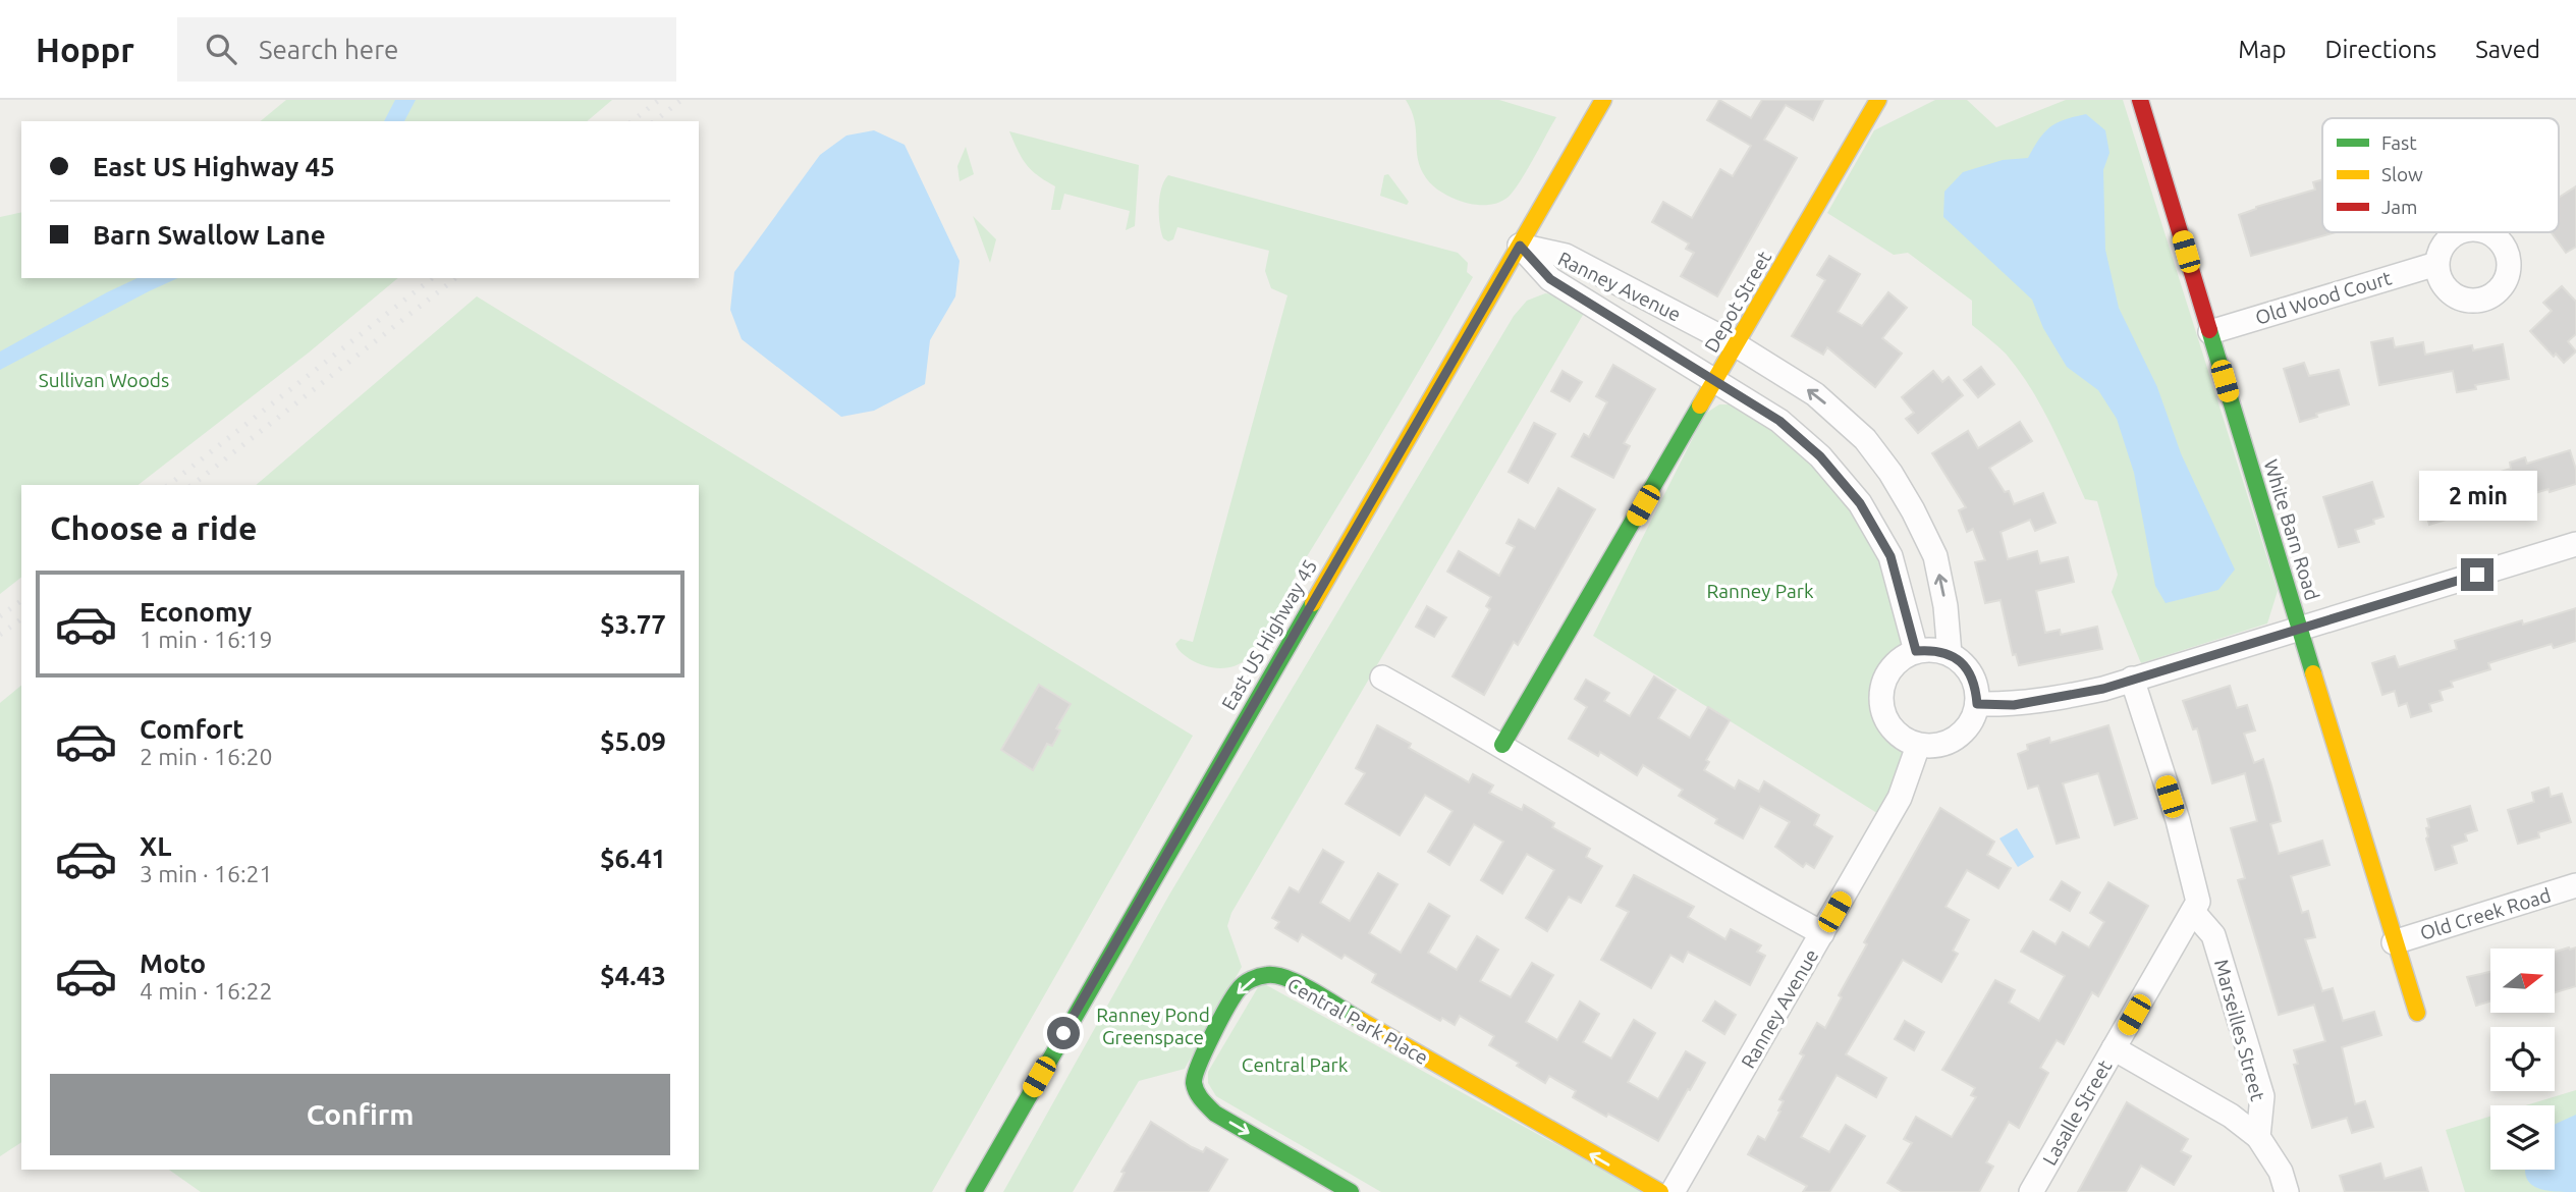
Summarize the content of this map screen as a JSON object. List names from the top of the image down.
{
  "streets": {
    "street": [
      "Ranney Avenue",
      "Old Wood Court",
      "Depot Street",
      "White Barn Road",
      "East US Highway 45",
      "Old Creek Road",
      "Central Park Place",
      "Marseilles Street",
      "Lasalle Street"
    ]
  },
  "crossings": [
    ["Ranney Avenue", "Depot Street"],
    ["Ranney Avenue", "East US Highway 45"],
    ["Old Wood Court", "White Barn Road"],
    ["White Barn Road", "Old Creek Road"],
    ["Marseilles Street", "Lasalle Street"]
  ],
  "parks": [
    "Sullivan Woods",
    "Ranney Park",
    "Ranney Pond Greenspace",
    "Central Park"
  ],
  "legend": ["Fast", "Slow", "Jam"],
  "north": "right",
  "page": {
    "header": "Hoppr",
    "search": "Search here",
    "nav": ["Map", "Directions", "Saved"],
    "banner": ["East US Highway 45", "Barn Swallow Lane"],
    "bubble": "2 min",
    "heading": "Choose a ride",
    "list": [
      {
        "name": "Economy",
        "note": "1 min · 16:19",
        "value": "$3.77"
      },
      {
        "name": "Comfort",
        "note": "2 min · 16:20",
        "value": "$5.09"
      },
      {
        "name": "XL",
        "note": "3 min · 16:21",
        "value": "$6.41"
      },
      {
        "name": "Moto",
        "note": "4 min · 16:22",
        "value": "$4.43"
      }
    ],
    "buttons": "Confirm"
  }
}
